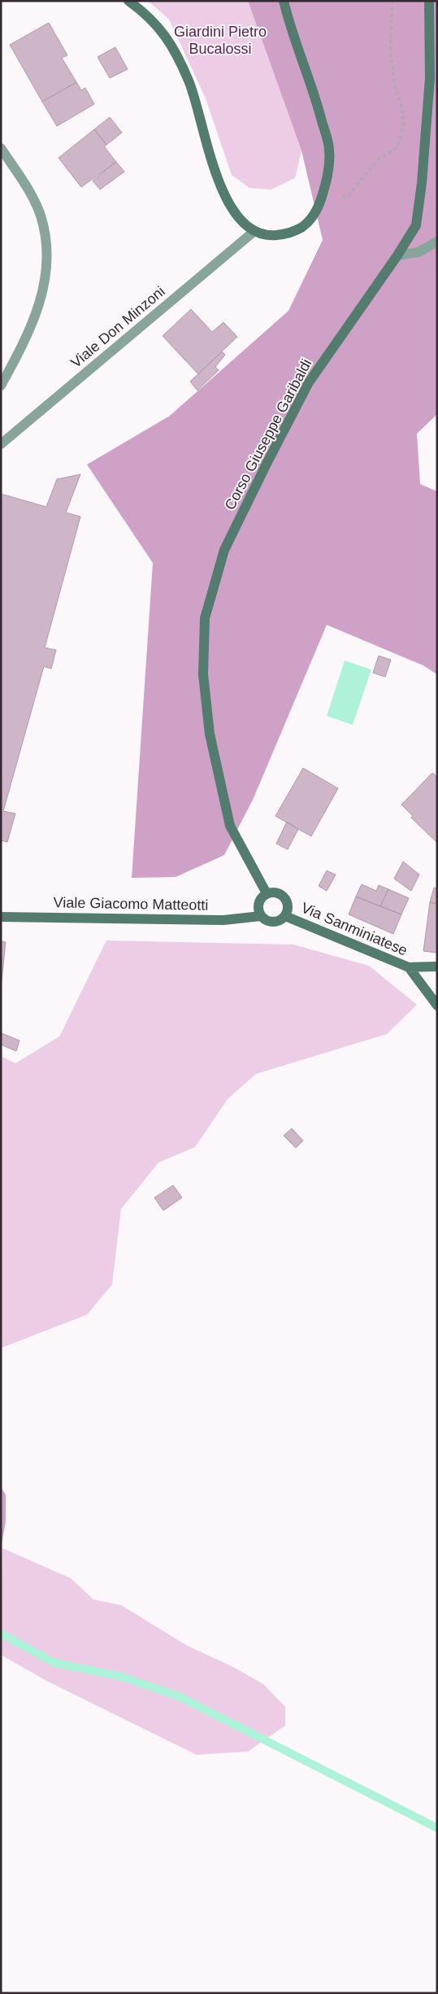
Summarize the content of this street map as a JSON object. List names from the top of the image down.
{
  "streets": {
    "main road": ["Corso Giuseppe Garibaldi", "Viale Giacomo Matteotti", "Via Sanminiatese"],
    "street": ["Viale Don Minzoni"]
  },
  "crossings": [
    ["Corso Giuseppe Garibaldi", "Viale Giacomo Matteotti"],
    ["Corso Giuseppe Garibaldi", "Via Sanminiatese"],
    ["Viale Giacomo Matteotti", "Via Sanminiatese"]
  ],
  "parks": ["Giardini Pietro Bucalossi"]
}
